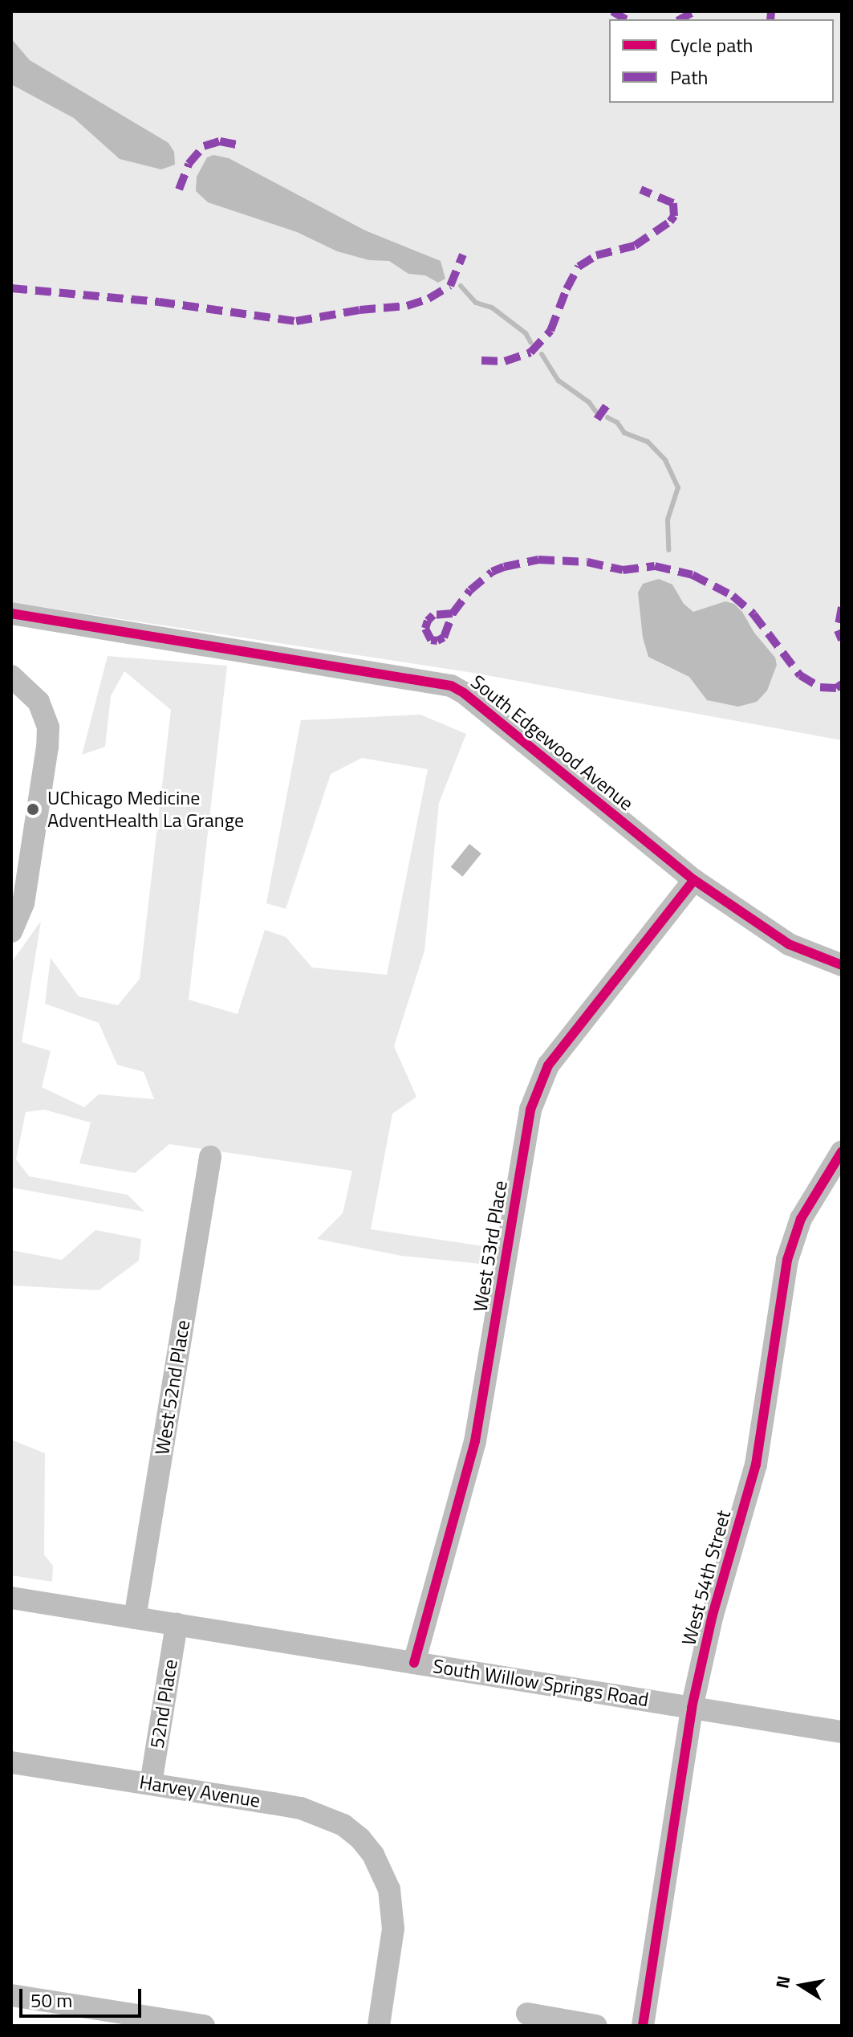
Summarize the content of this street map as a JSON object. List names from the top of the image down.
{
  "streets": {
    "street": [
      "South Edgewood Avenue",
      "West 53rd Place",
      "West 52nd Place",
      "West 54th Street",
      "South Willow Springs Road",
      "52nd Place",
      "Harvey Avenue"
    ]
  },
  "crossings": [
    ["South Edgewood Avenue", "West 53rd Place"],
    ["West 53rd Place", "South Willow Springs Road"],
    ["West 52nd Place", "South Willow Springs Road"],
    ["West 54th Street", "South Willow Springs Road"],
    ["South Willow Springs Road", "52nd Place"],
    ["52nd Place", "Harvey Avenue"]
  ],
  "places": ["UChicago Medicine AdventHealth La Grange"],
  "legend": ["Cycle path", "Path"],
  "scale_bar": "50 m",
  "north": "left"
}
